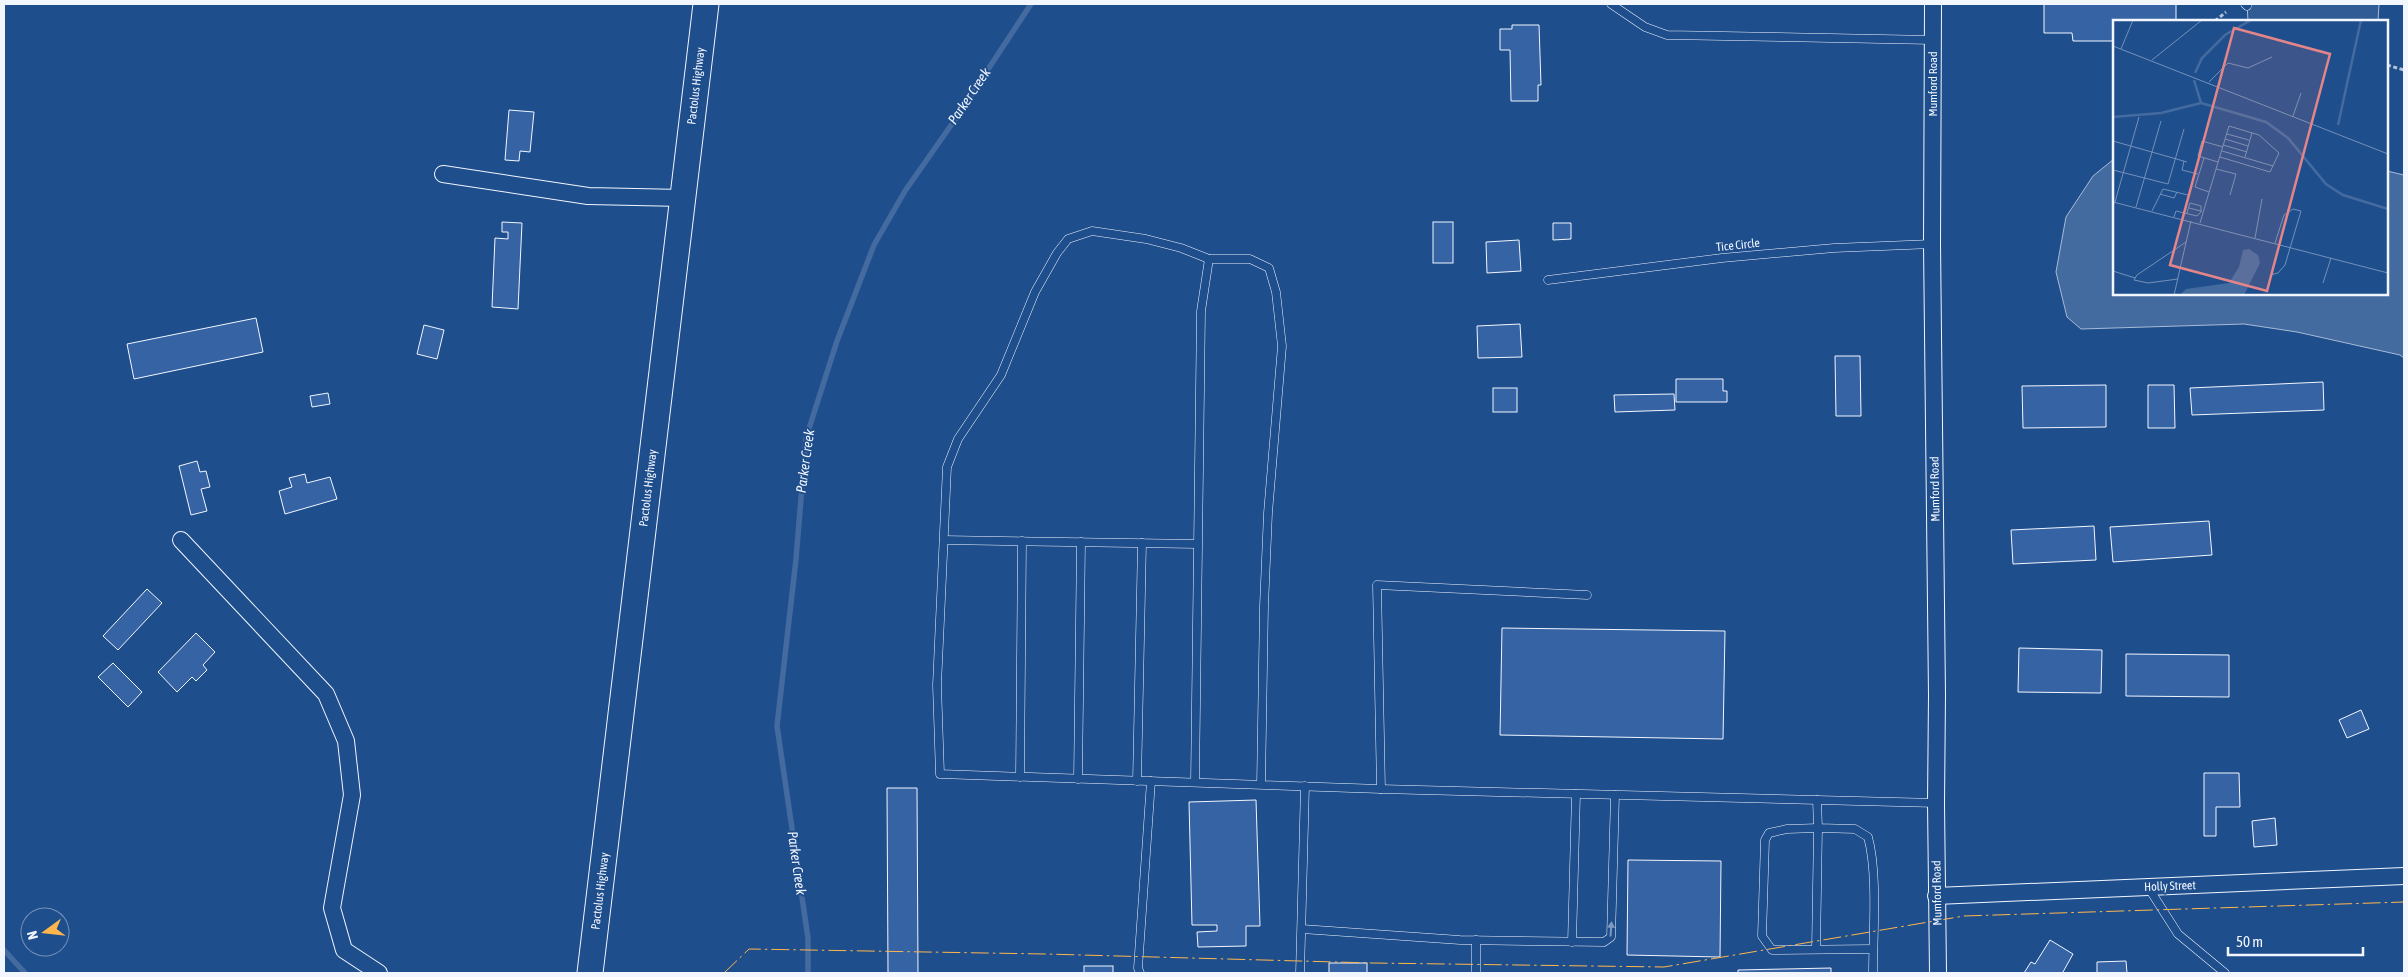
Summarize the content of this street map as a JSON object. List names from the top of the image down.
{
  "streets": {
    "main road": ["Pactolus Highway"],
    "street": ["Mumford Road", "Holly Street"],
    "lane": ["Tice Circle"]
  },
  "crossings": [
    ["Mumford Road", "Tice Circle"],
    ["Mumford Road", "Holly Street"]
  ],
  "water": ["Parker Creek"],
  "scale_bar": "50 m",
  "north": "left"
}
